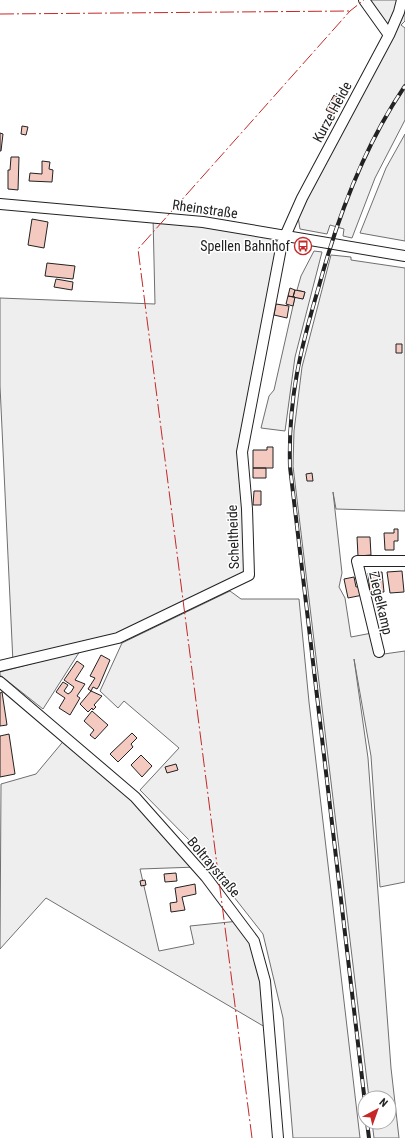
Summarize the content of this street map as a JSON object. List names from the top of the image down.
{
  "streets": {
    "street": [
      "Kurze Heide",
      "Rheinstraße",
      "Scheltheide",
      "Ziegelkamp",
      "Boltraystraße"
    ]
  },
  "crossings": [
    ["Kurze Heide", "Rheinstraße"],
    ["Kurze Heide", "Scheltheide"],
    ["Rheinstraße", "Scheltheide"]
  ],
  "places": {
    "bus stop": ["Spellen Bahnhof"]
  },
  "north": "top right"
}
